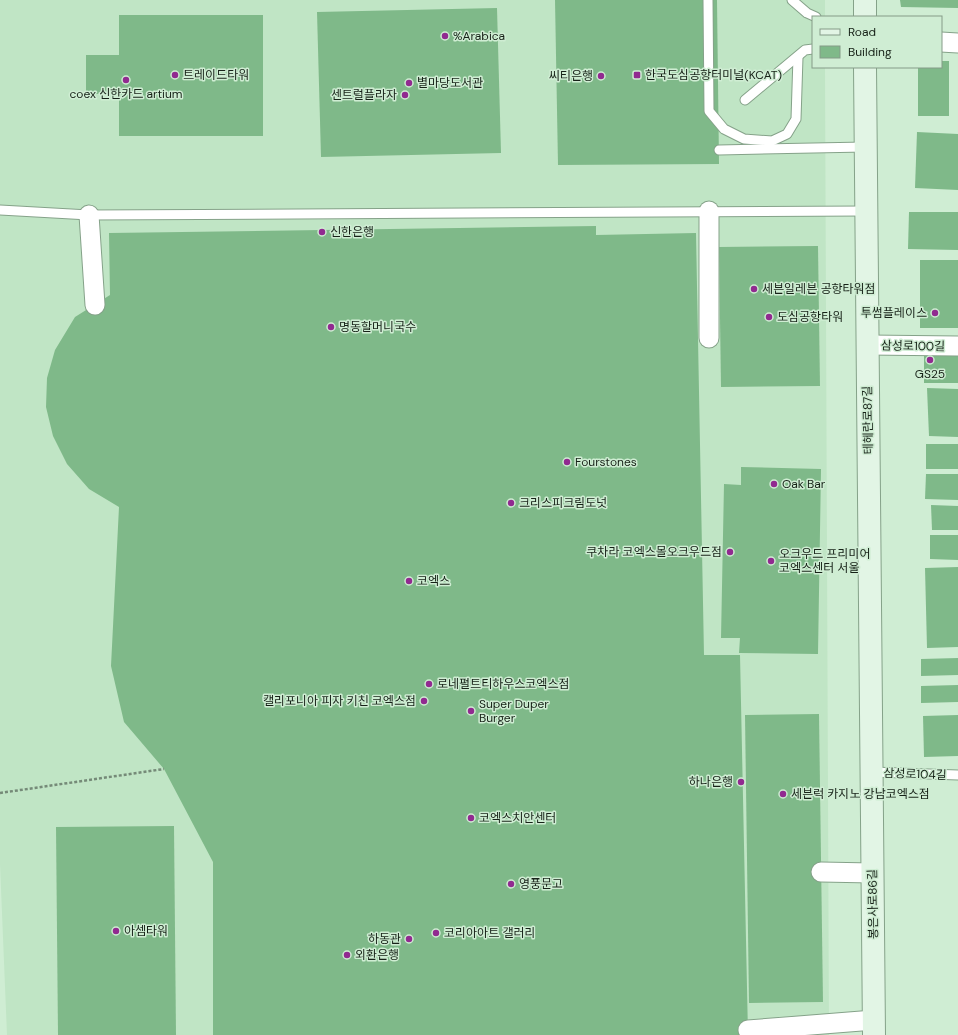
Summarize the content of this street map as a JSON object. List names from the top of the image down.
{
  "streets": {
    "street": ["삼성로100길", "테헤란로87길", "봉은사로86길"],
    "lane": ["삼성로104길"]
  },
  "crossings": [
    ["삼성로100길", "테헤란로87길"],
    ["테헤란로87길", "삼성로104길"],
    ["테헤란로87길", "봉은사로86길"],
    ["삼성로104길", "봉은사로86길"]
  ],
  "places": {
    "other": [
      "%Arabica",
      "트레이드타워",
      "씨티은행",
      "coex 신한카드 artium",
      "별마당도서관",
      "센트럴플라자",
      "신한은행",
      "세븐일레븐 공항타워점",
      "투썸플레이스",
      "도심공항타워",
      "명동할머니국수",
      "GS25",
      "Fourstones",
      "Oak Bar",
      "크리스피크림도넛",
      "쿠차라 코엑스몰오크우드점",
      "오크우드 프리미어 코엑스센터 서울",
      "코엑스",
      "로네펄트티하우스코엑스점",
      "캘리포니아 피자 키친 코엑스점",
      "Super Duper Burger",
      "하나은행",
      "세븐럭 카지노 강남코엑스점",
      "코엑스치안센터",
      "영풍문고",
      "아셈타워",
      "코리아아트 갤러리",
      "하동관",
      "외환은행"
    ],
    "transit": ["한국도심공항터미널(KCAT)"]
  },
  "legend": ["Road", "Building"]
}
